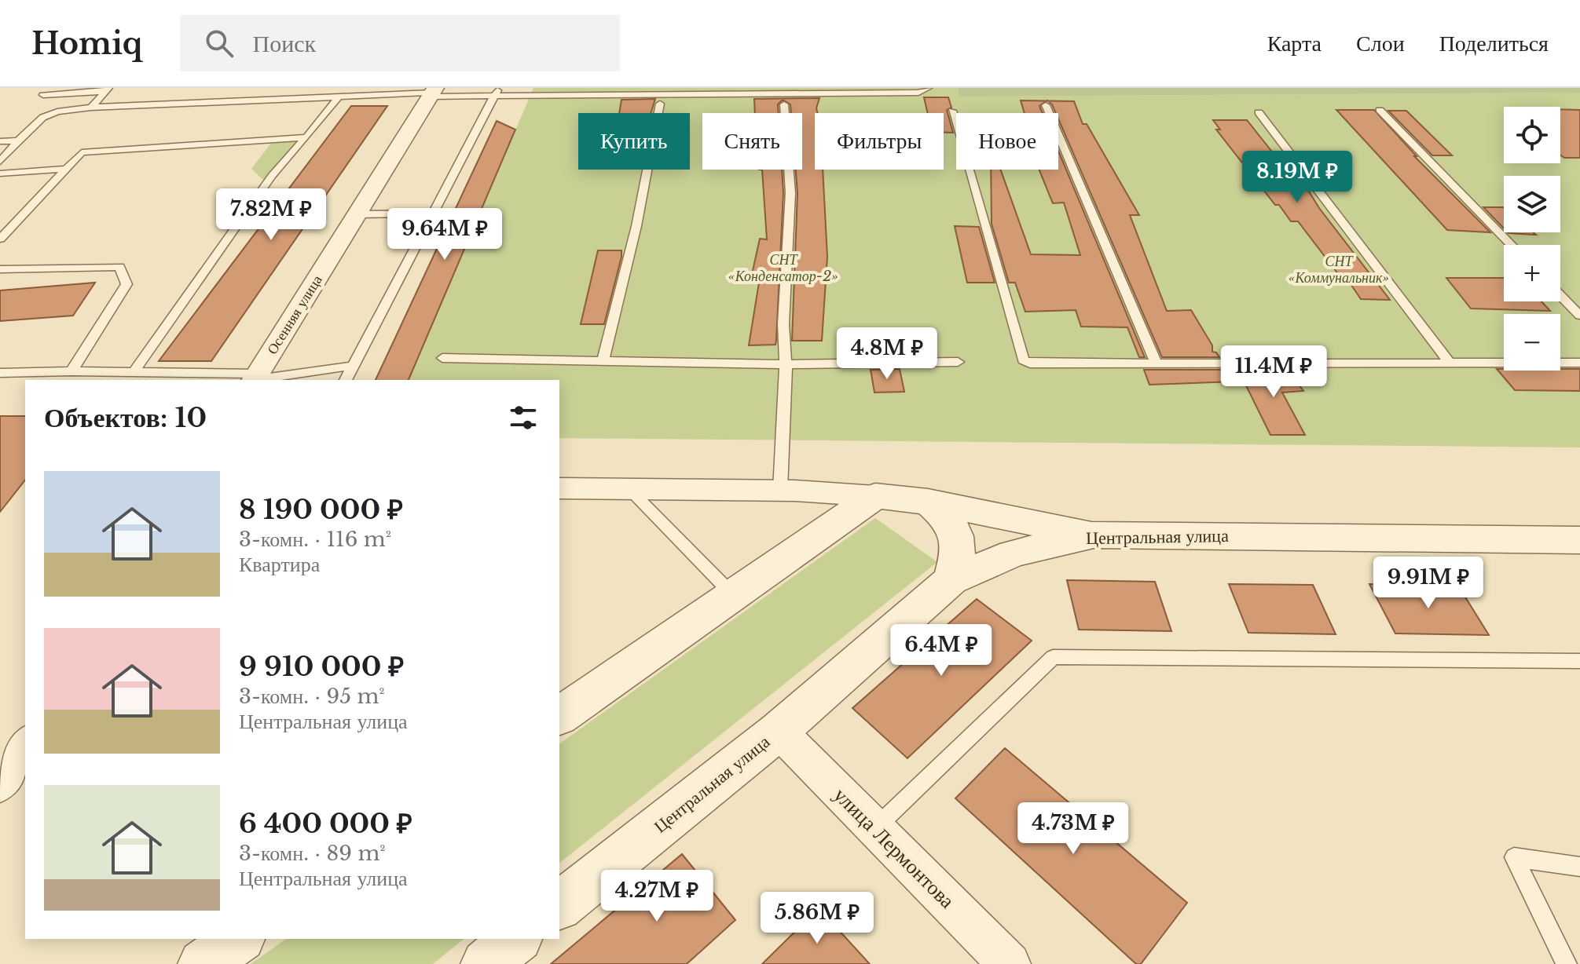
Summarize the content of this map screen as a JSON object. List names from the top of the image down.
{
  "streets": {
    "street": ["Осенняя улица", "Центральная улица", "улица Лермонтова"]
  },
  "crossings": [
    ["Центральная улица", "улица Лермонтова"]
  ],
  "parks": ["СНТ «Конденсатор-2»", "СНТ «Коммунальник»"],
  "page": {
    "header": "Homiq",
    "search": "Поиск",
    "nav": ["Карта", "Слои", "Поделиться"],
    "map_buttons": ["+", "−"],
    "chip": [
      "Купить",
      "Снять",
      "Фильтры",
      "Новое"
    ],
    "price": [
      "8.19M ₽",
      "7.82M ₽",
      "9.64M ₽",
      "4.8M ₽",
      "11.4M ₽",
      "9.91M ₽",
      "6.4M ₽",
      "4.73M ₽",
      "4.27M ₽",
      "5.86M ₽"
    ],
    "heading": "Объектов: 10",
    "list": [
      {
        "name": "8 190 000 ₽",
        "note": "3-комн. · 116 m² · Квартира"
      },
      {
        "name": "9 910 000 ₽",
        "note": "3-комн. · 95 m² · Центральная улица"
      },
      {
        "name": "6 400 000 ₽",
        "note": "3-комн. · 89 m² · Центральная улица"
      }
    ]
  }
}
